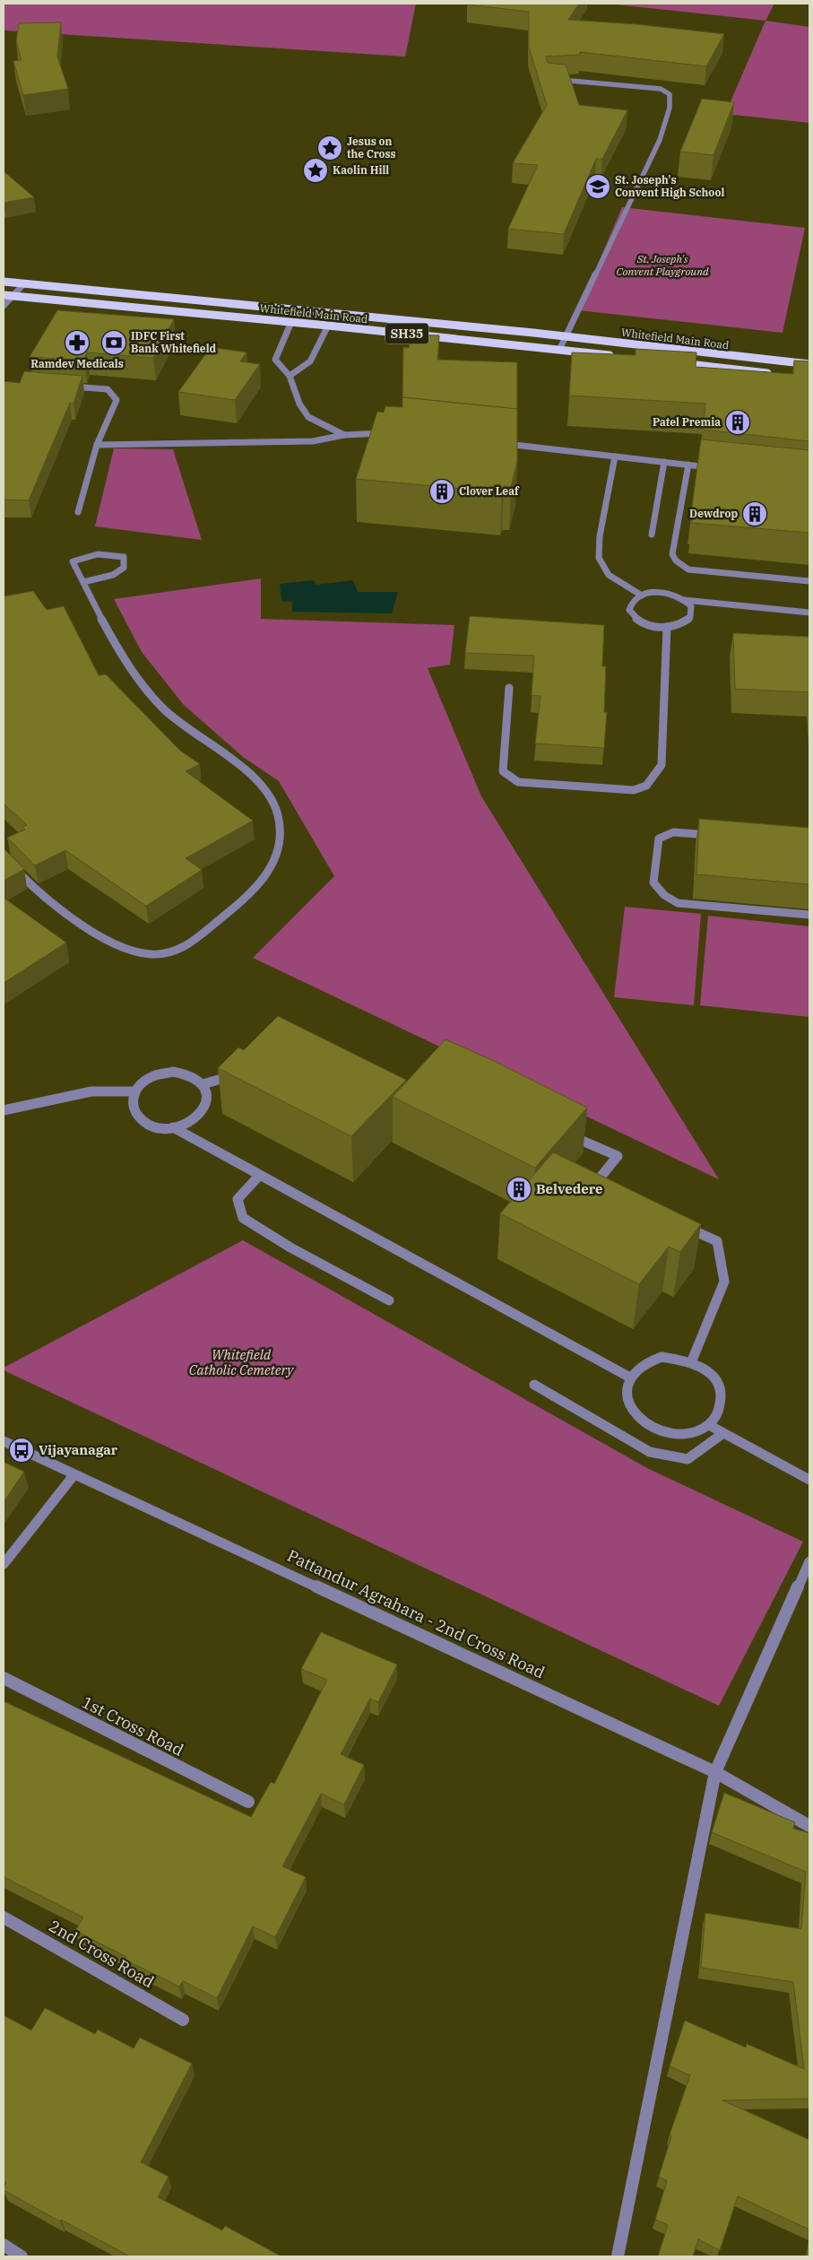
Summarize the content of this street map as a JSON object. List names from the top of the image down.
{
  "streets": {
    "main road": ["Whitefield Main Road", "SH35"],
    "street": ["Pattandur Agrahara - 2nd Cross Road", "1st Cross Road", "2nd Cross Road"]
  },
  "parks": ["St. Joseph's Convent Playground", "Whitefield Catholic Cemetery"],
  "places": {
    "place": ["Jesus on the Cross", "Kaolin Hill"],
    "school or university": ["St. Joseph's Convent High School"],
    "pharmacy": ["Ramdev Medicals"],
    "bank": ["IDFC First Bank Whitefield"],
    "building": [
      "Patel Premia",
      "Clover Leaf",
      "Dewdrop",
      "Belvedere"
    ],
    "bus stop": ["Vijayanagar"]
  }
}
